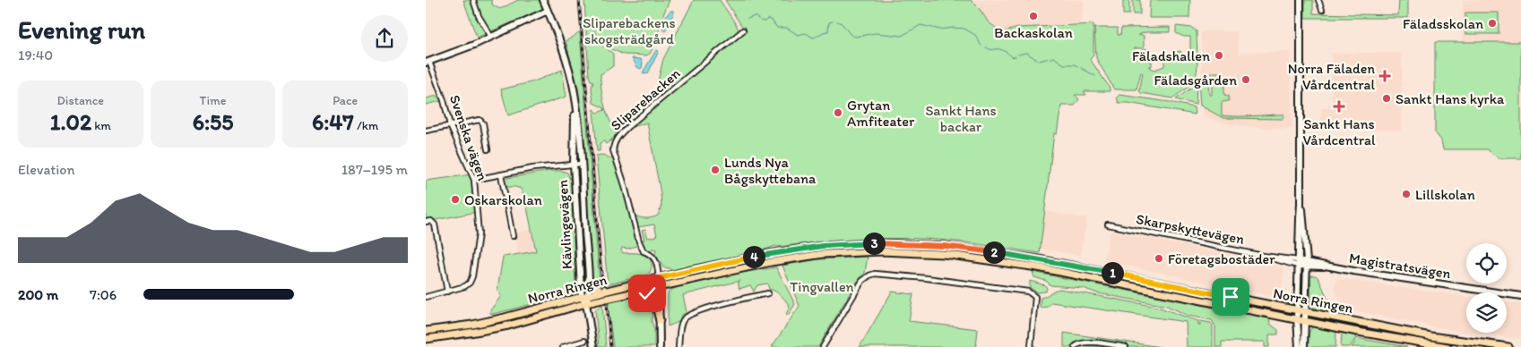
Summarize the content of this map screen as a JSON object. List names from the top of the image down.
{
  "streets": {
    "main road": [
      "Kävlingevägen",
      "Skarpskyttevägen",
      "Magistratsvägen",
      "Norra Ringen"
    ],
    "street": ["Sliparebacken", "Svenska vägen"]
  },
  "crossings": [
    ["Sliparebacken", "Norra Ringen"],
    ["Kävlingevägen", "Norra Ringen"],
    ["Skarpskyttevägen", "Magistratsvägen"]
  ],
  "parks": ["Sliparebackens skogsträdgård", "Sankt Hans backar", "Tingvallen"],
  "places": {
    "other": [
      "Backaskolan",
      "Fäladsskolan",
      "Fäladshallen",
      "Fäladsgården",
      "Sankt Hans kyrka",
      "Grytan Amfiteater",
      "Lunds Nya Bågskyttebana",
      "Lillskolan",
      "Oskarskolan",
      "Företagsbostäder"
    ],
    "health": ["Norra Fäladen Vårdcentral", "Sankt Hans Vårdcentral"]
  },
  "page": {
    "heading": ["Evening run", "19:40"],
    "stats": [
      ["Distance", "1.02 km"],
      ["Time", "6:55"],
      ["Pace", "6:47 /km"]
    ],
    "chart": ["Elevation", "187–195 m"],
    "pins": [
      "3",
      "2",
      "4",
      "1"
    ],
    "list": [
      {
        "name": "200 m",
        "note": "7:06"
      }
    ]
  }
}
